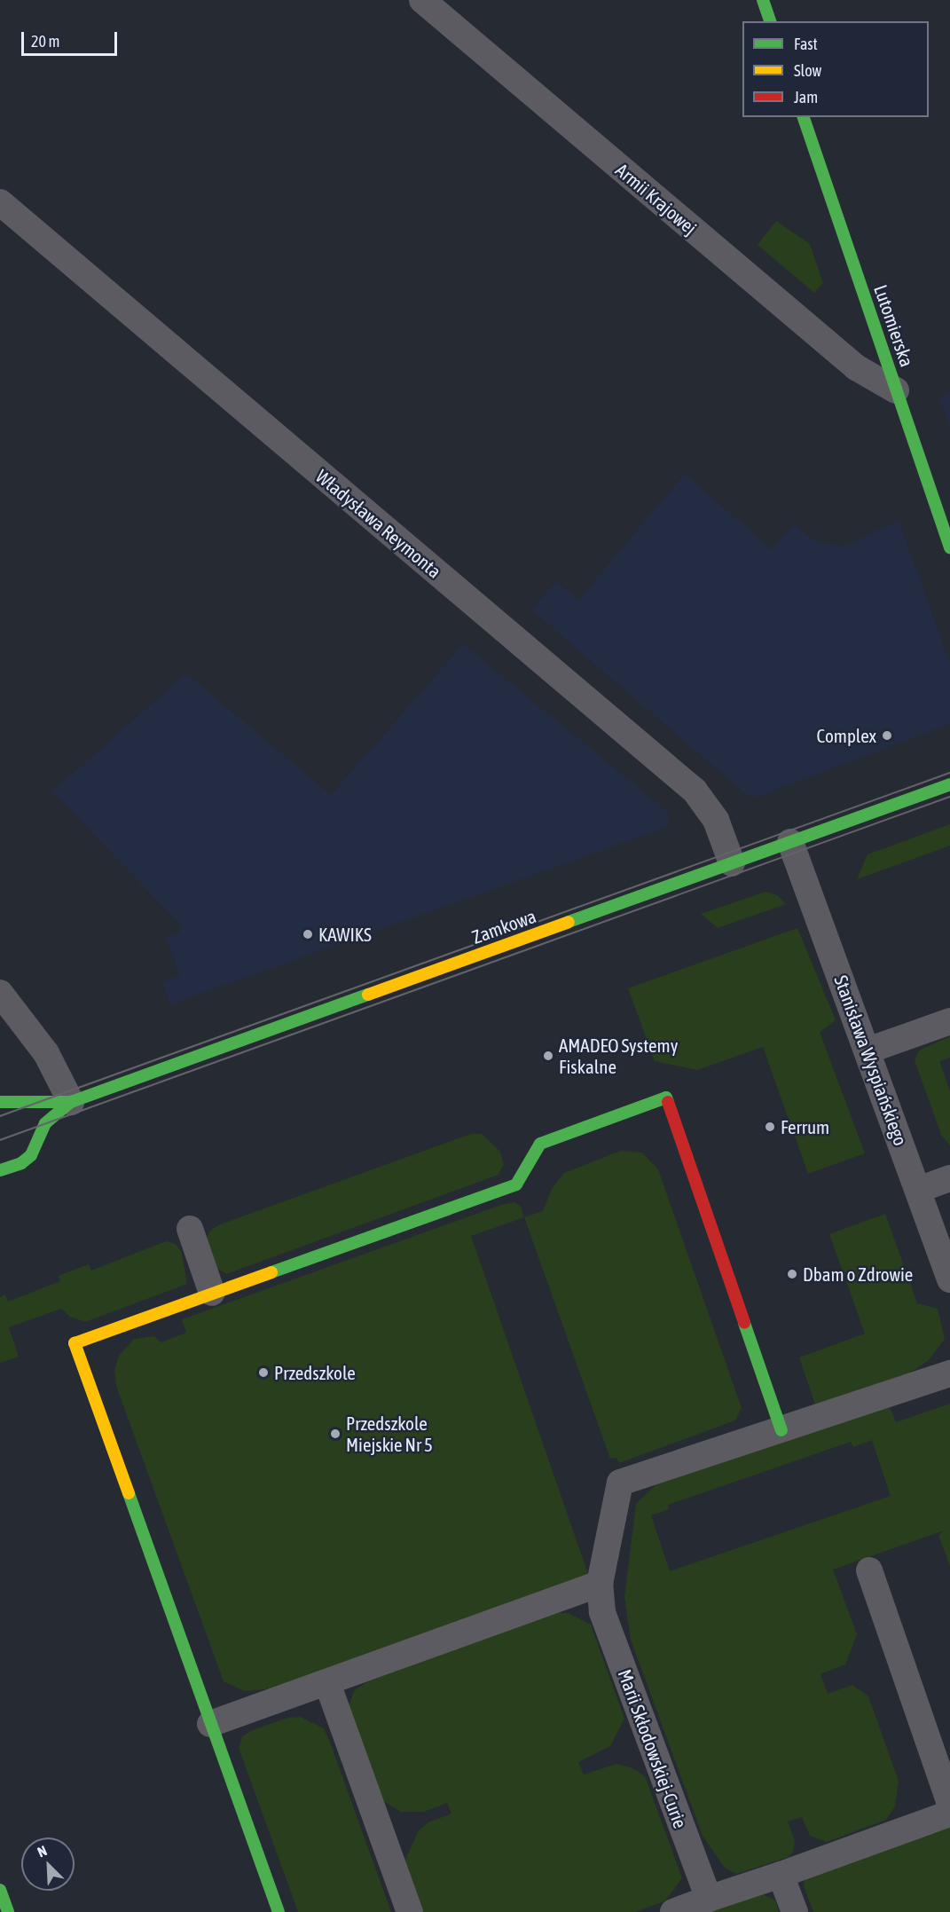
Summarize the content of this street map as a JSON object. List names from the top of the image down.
{
  "streets": {
    "street": [
      "Armii Krajowej",
      "Lutomierska",
      "Władysława Reymonta",
      "Zamkowa",
      "Stanisława Wyspiańskiego",
      "Marii Skłodowskiej-Curie"
    ]
  },
  "crossings": [
    ["Armii Krajowej", "Lutomierska"],
    ["Władysława Reymonta", "Zamkowa"],
    ["Zamkowa", "Stanisława Wyspiańskiego"]
  ],
  "places": [
    "Complex",
    "KAWIKS",
    "AMADEO Systemy Fiskalne",
    "Ferrum",
    "Dbam o Zdrowie",
    "Przedszkole",
    "Przedszkole Miejskie Nr 5"
  ],
  "legend": ["Fast", "Slow", "Jam"],
  "scale_bar": "20 m",
  "north": "top left"
}
